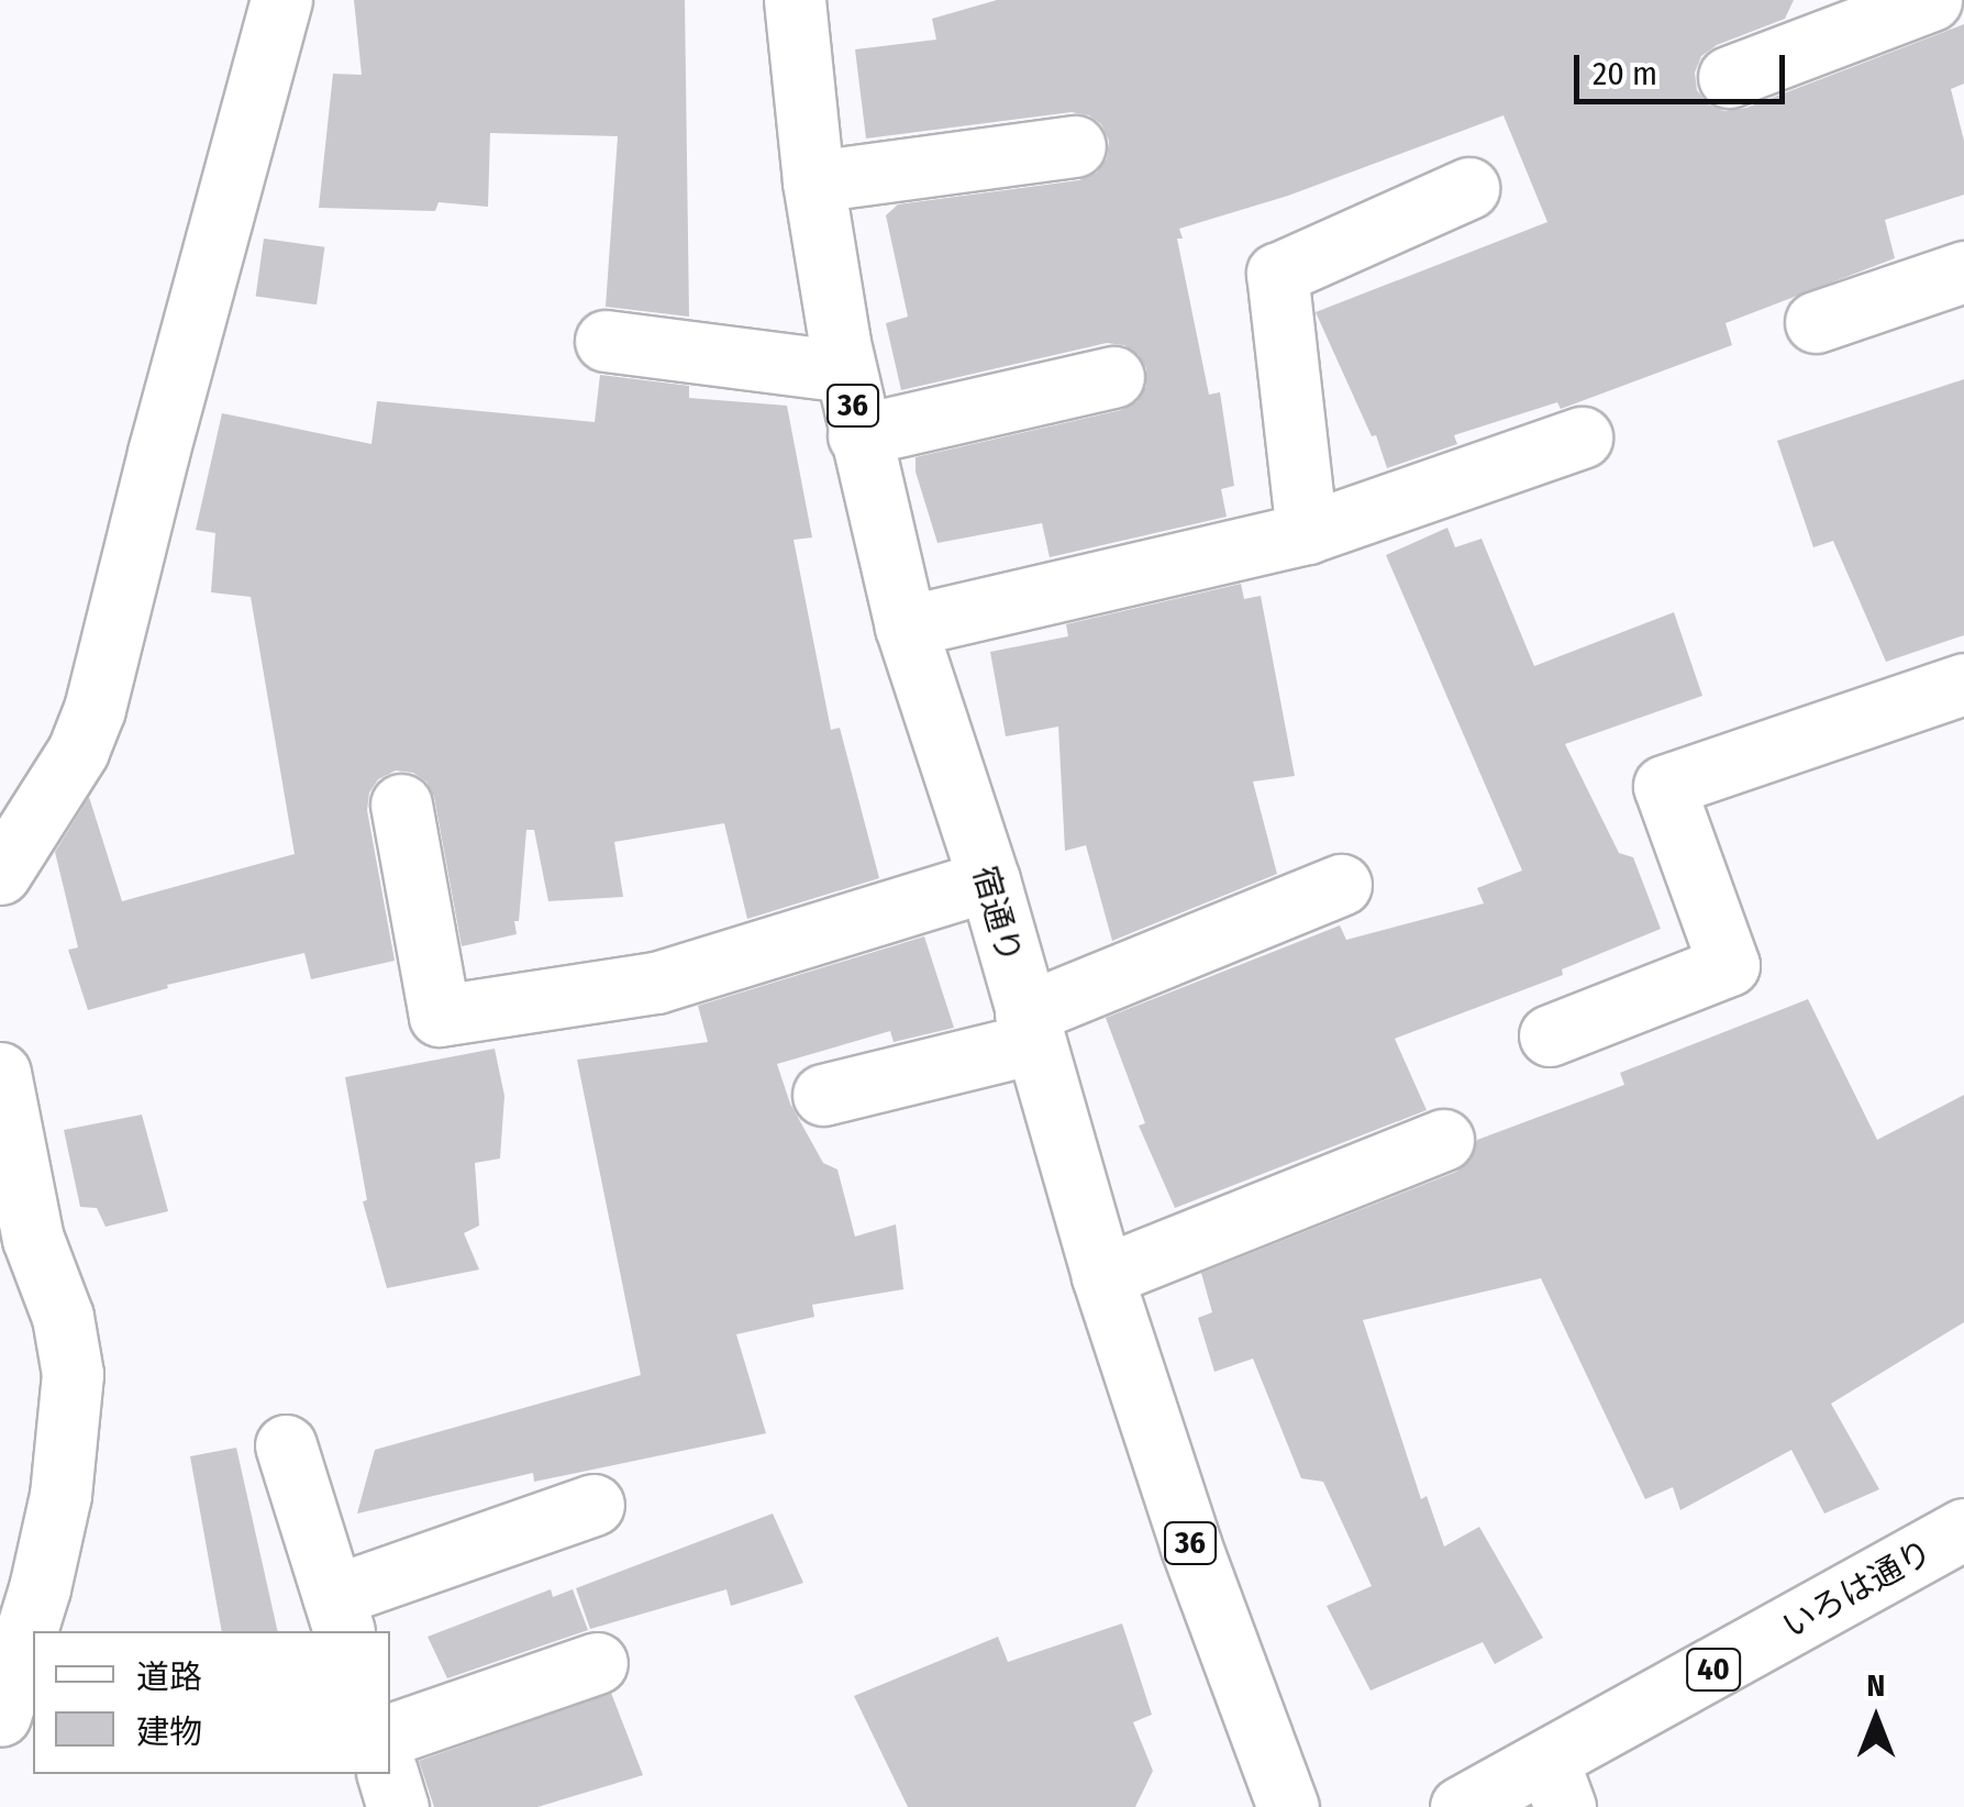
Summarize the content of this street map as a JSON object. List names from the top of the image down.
{
  "streets": {
    "main road": [
      "36",
      "宿通り",
      "いろは通り",
      "40"
    ]
  },
  "legend": ["道路", "建物"],
  "scale_bar": "20 m",
  "north": "top"
}
